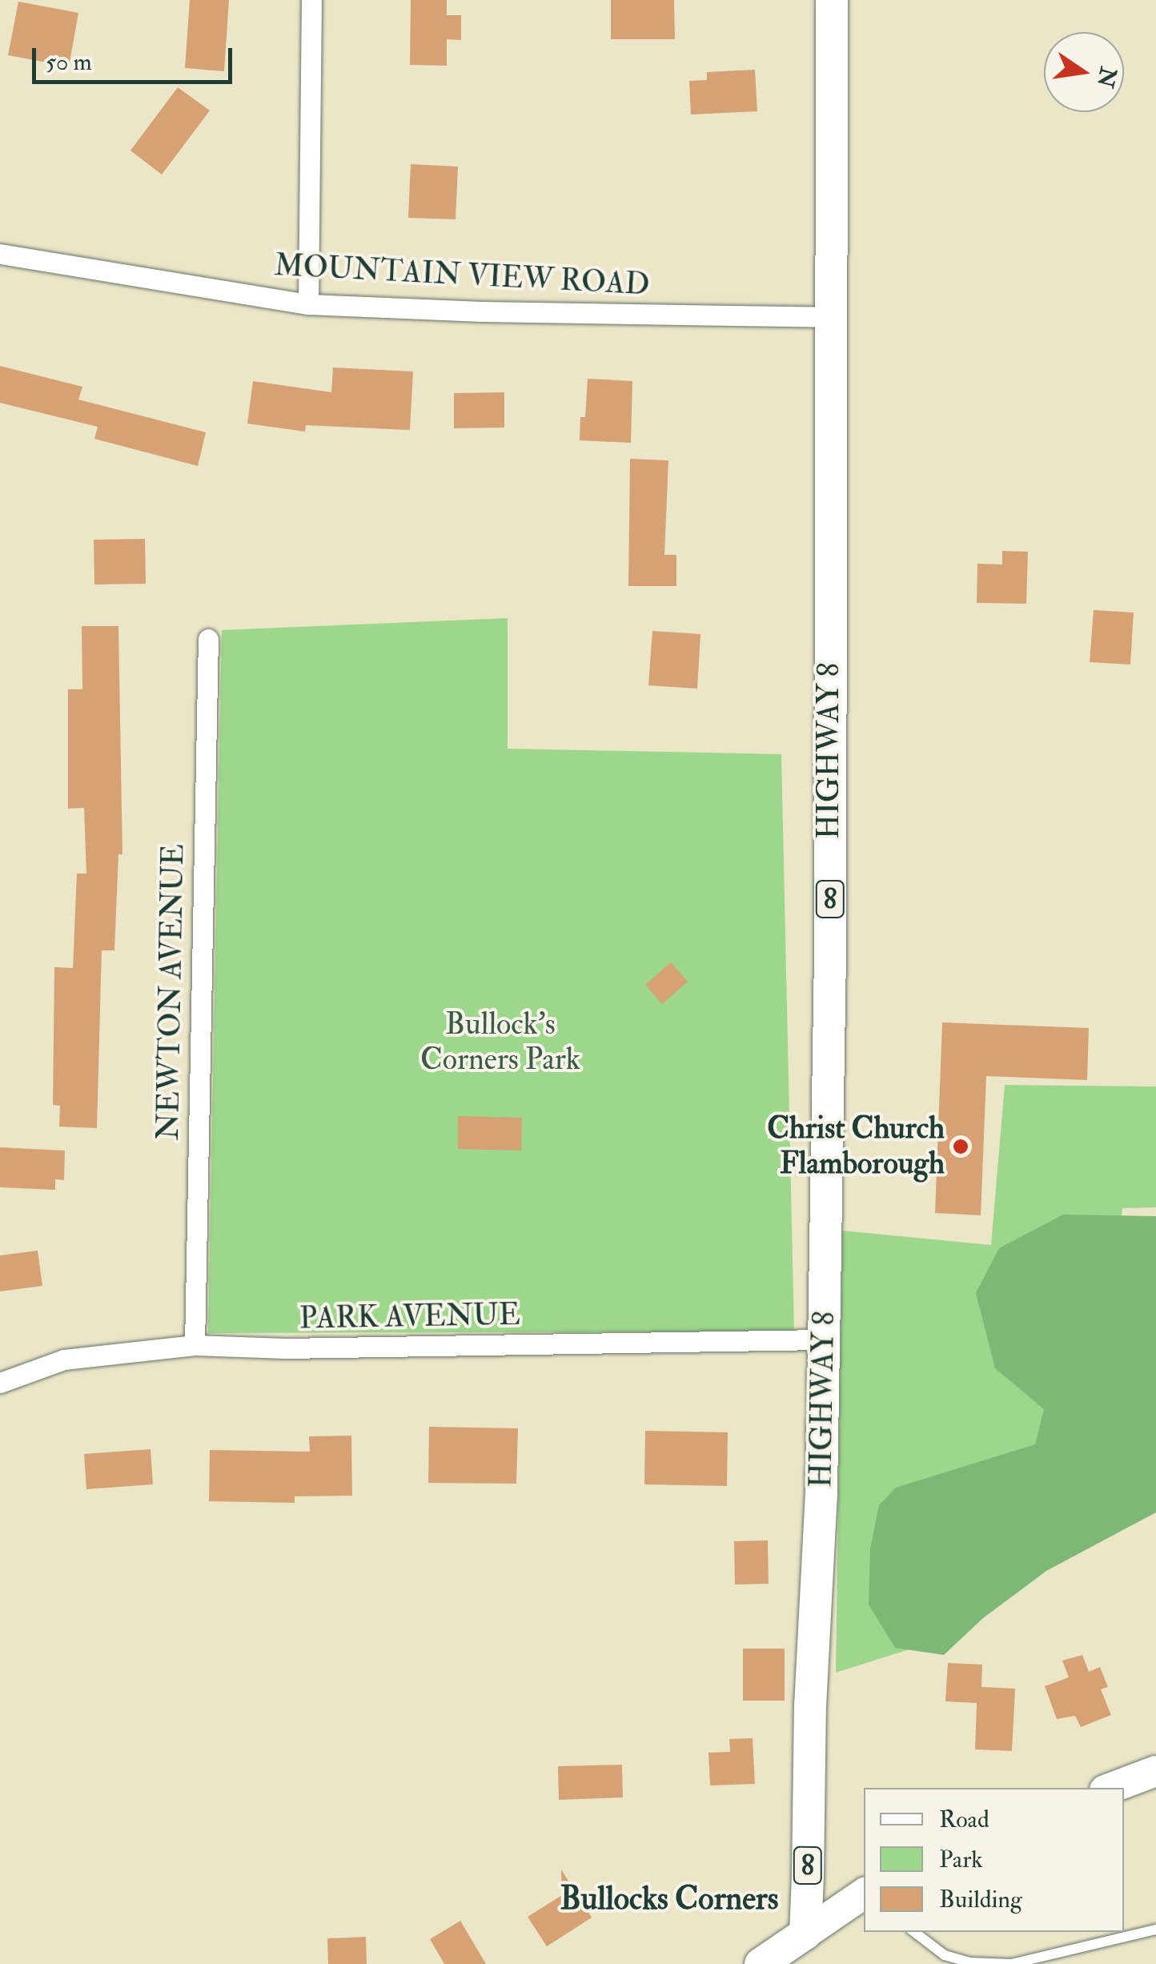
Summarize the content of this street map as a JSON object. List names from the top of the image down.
{
  "streets": {
    "main road": ["HIGHWAY 8", "8"],
    "street": ["MOUNTAIN VIEW ROAD", "NEWTON AVENUE", "PARK AVENUE"]
  },
  "crossings": [
    ["MOUNTAIN VIEW ROAD", "HIGHWAY 8"],
    ["HIGHWAY 8", "8"],
    ["HIGHWAY 8", "PARK AVENUE"],
    ["NEWTON AVENUE", "PARK AVENUE"]
  ],
  "districts": ["Bullocks Corners"],
  "parks": ["Bullock's Corners Park"],
  "places": ["Christ Church Flamborough"],
  "legend": ["Road", "Park", "Building"],
  "scale_bar": "50 m",
  "north": "right"
}
